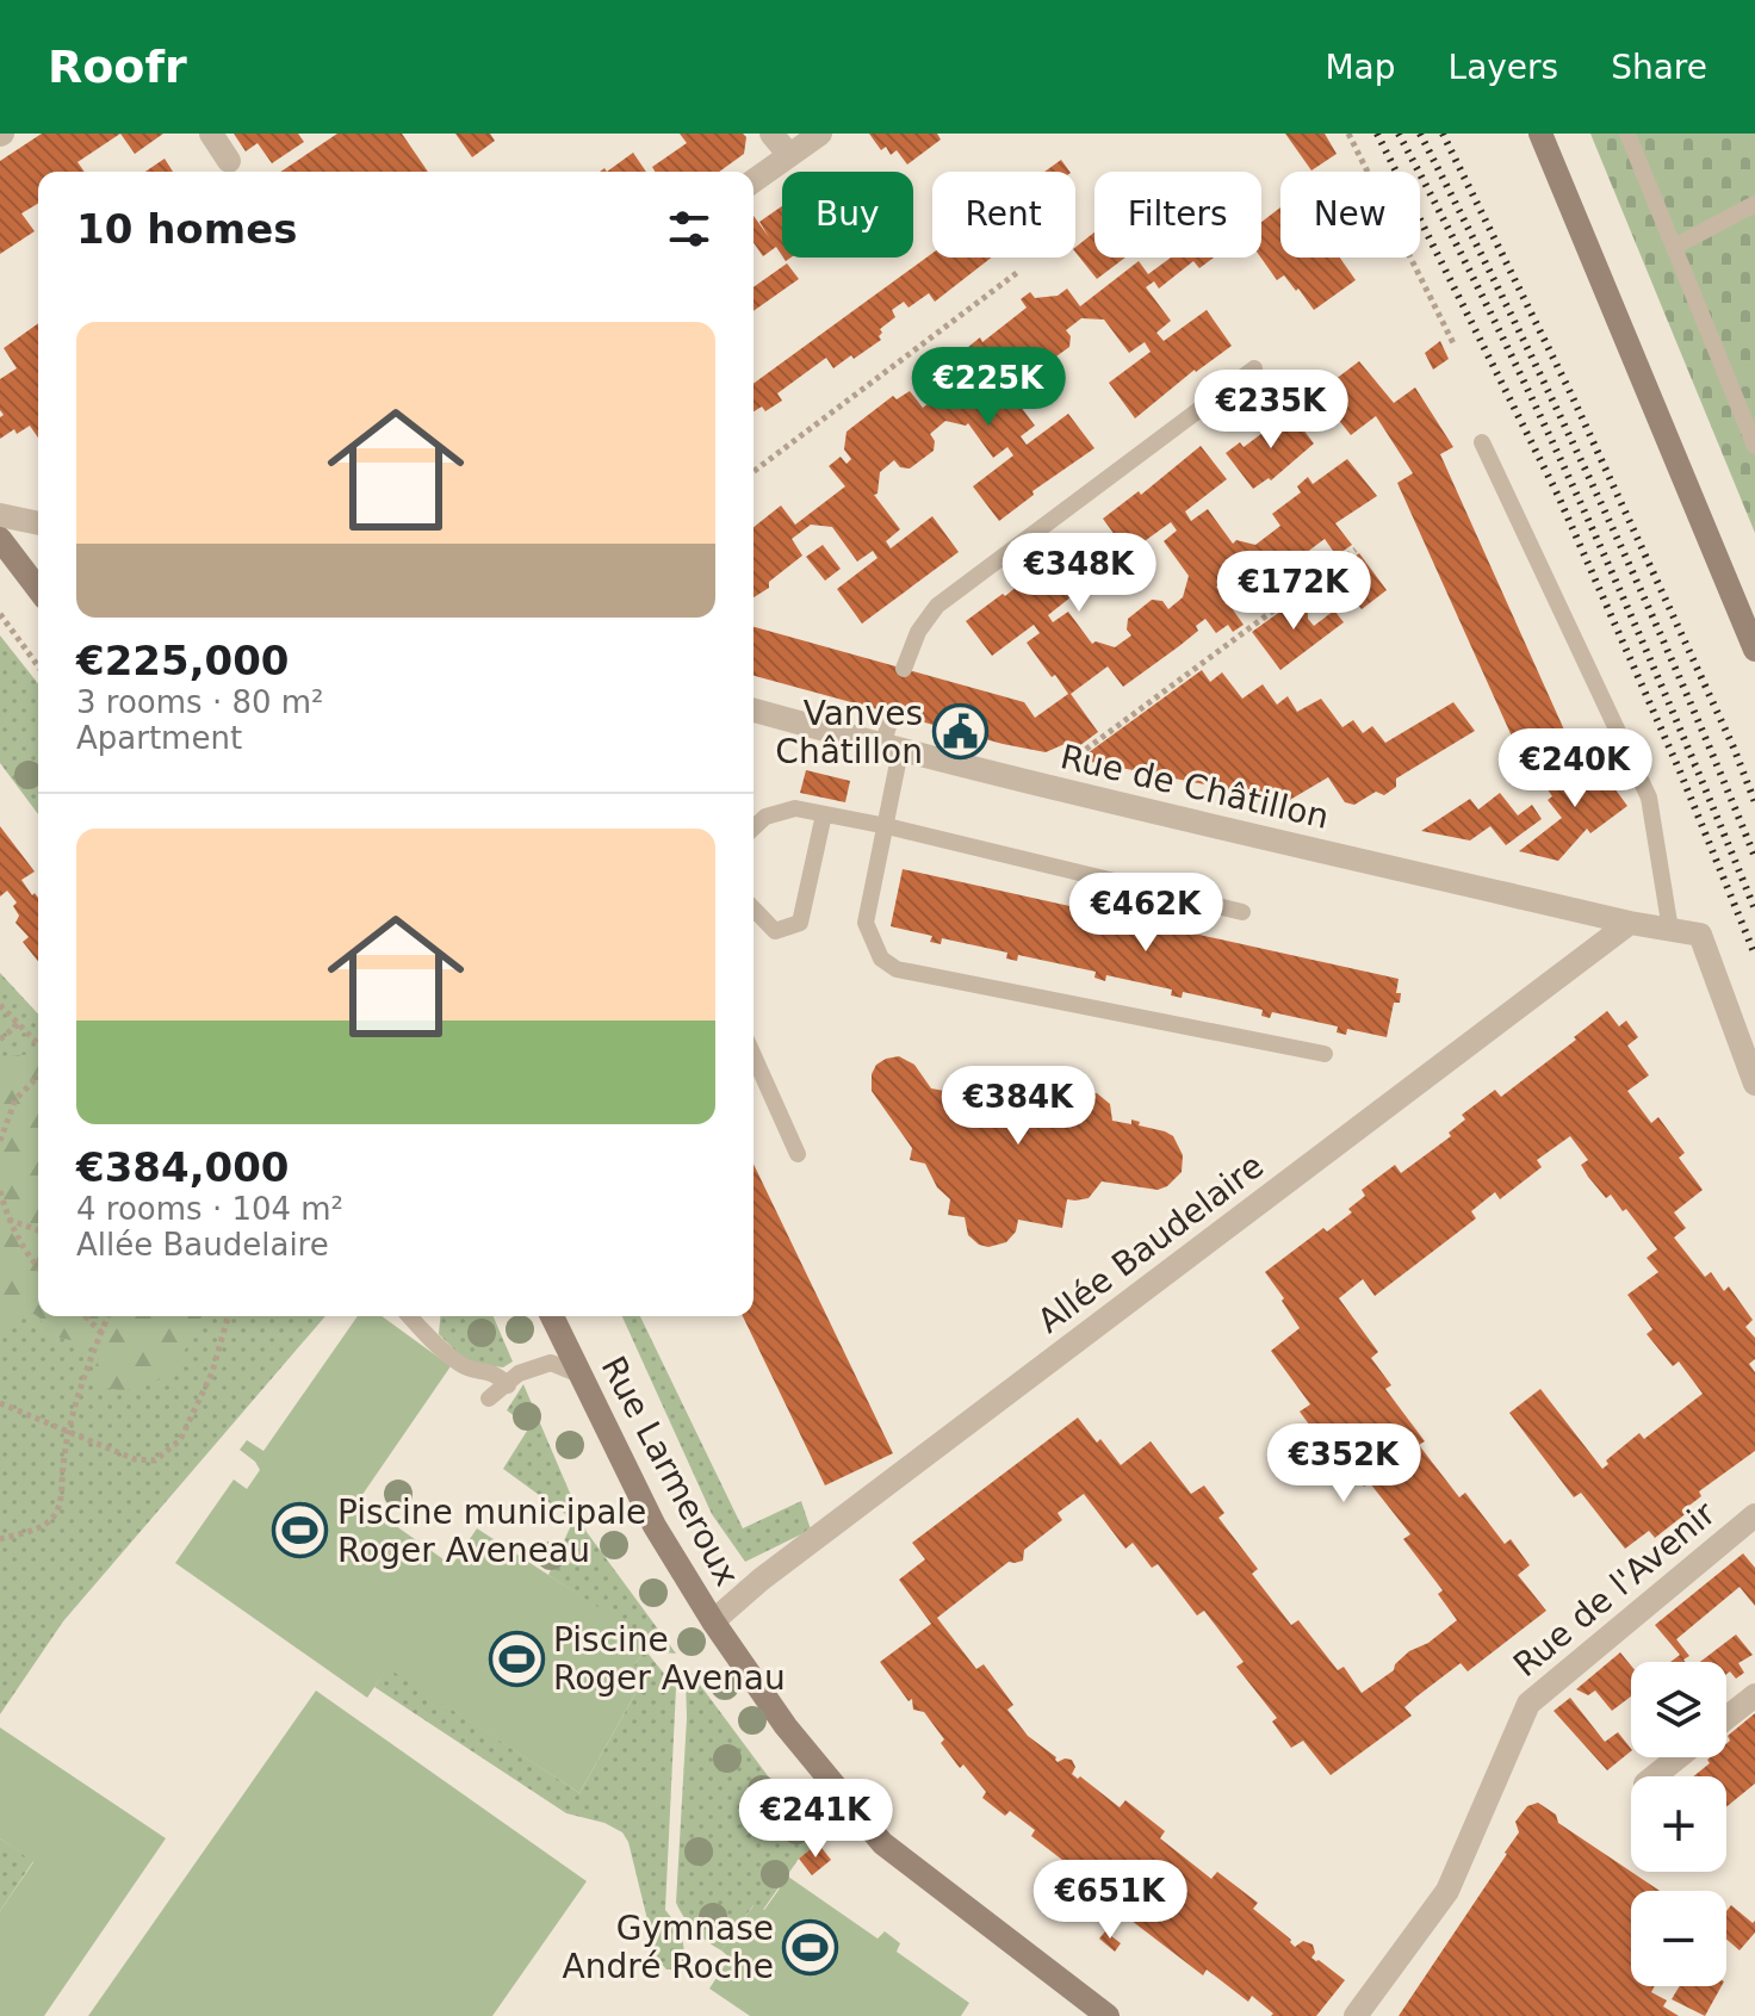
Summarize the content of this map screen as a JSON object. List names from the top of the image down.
{
  "streets": {
    "main road": ["Rue Larmeroux"],
    "street": ["Rue de Châtillon", "Allée Baudelaire", "Rue de l'Avenir"]
  },
  "crossings": [
    ["Rue de Châtillon", "Allée Baudelaire"],
    ["Allée Baudelaire", "Rue Larmeroux"]
  ],
  "places": {
    "public building": ["Vanves Châtillon"],
    "sports": ["Piscine municipale Roger Aveneau", "Piscine Roger Avenau", "Gymnase André Roche"]
  },
  "page": {
    "header": "Roofr",
    "nav": ["Map", "Layers", "Share"],
    "chip": [
      "Buy",
      "Rent",
      "Filters",
      "New"
    ],
    "heading": "10 homes",
    "list": [
      {
        "name": "€225,000",
        "note": "3 rooms · 80 m² · Apartment"
      },
      {
        "name": "€384,000",
        "note": "4 rooms · 104 m² · Allée Baudelaire"
      }
    ],
    "price": [
      "€225K",
      "€235K",
      "€348K",
      "€172K",
      "€240K",
      "€462K",
      "€384K",
      "€352K",
      "€241K",
      "€651K"
    ],
    "map_buttons": ["+", "−"]
  }
}
